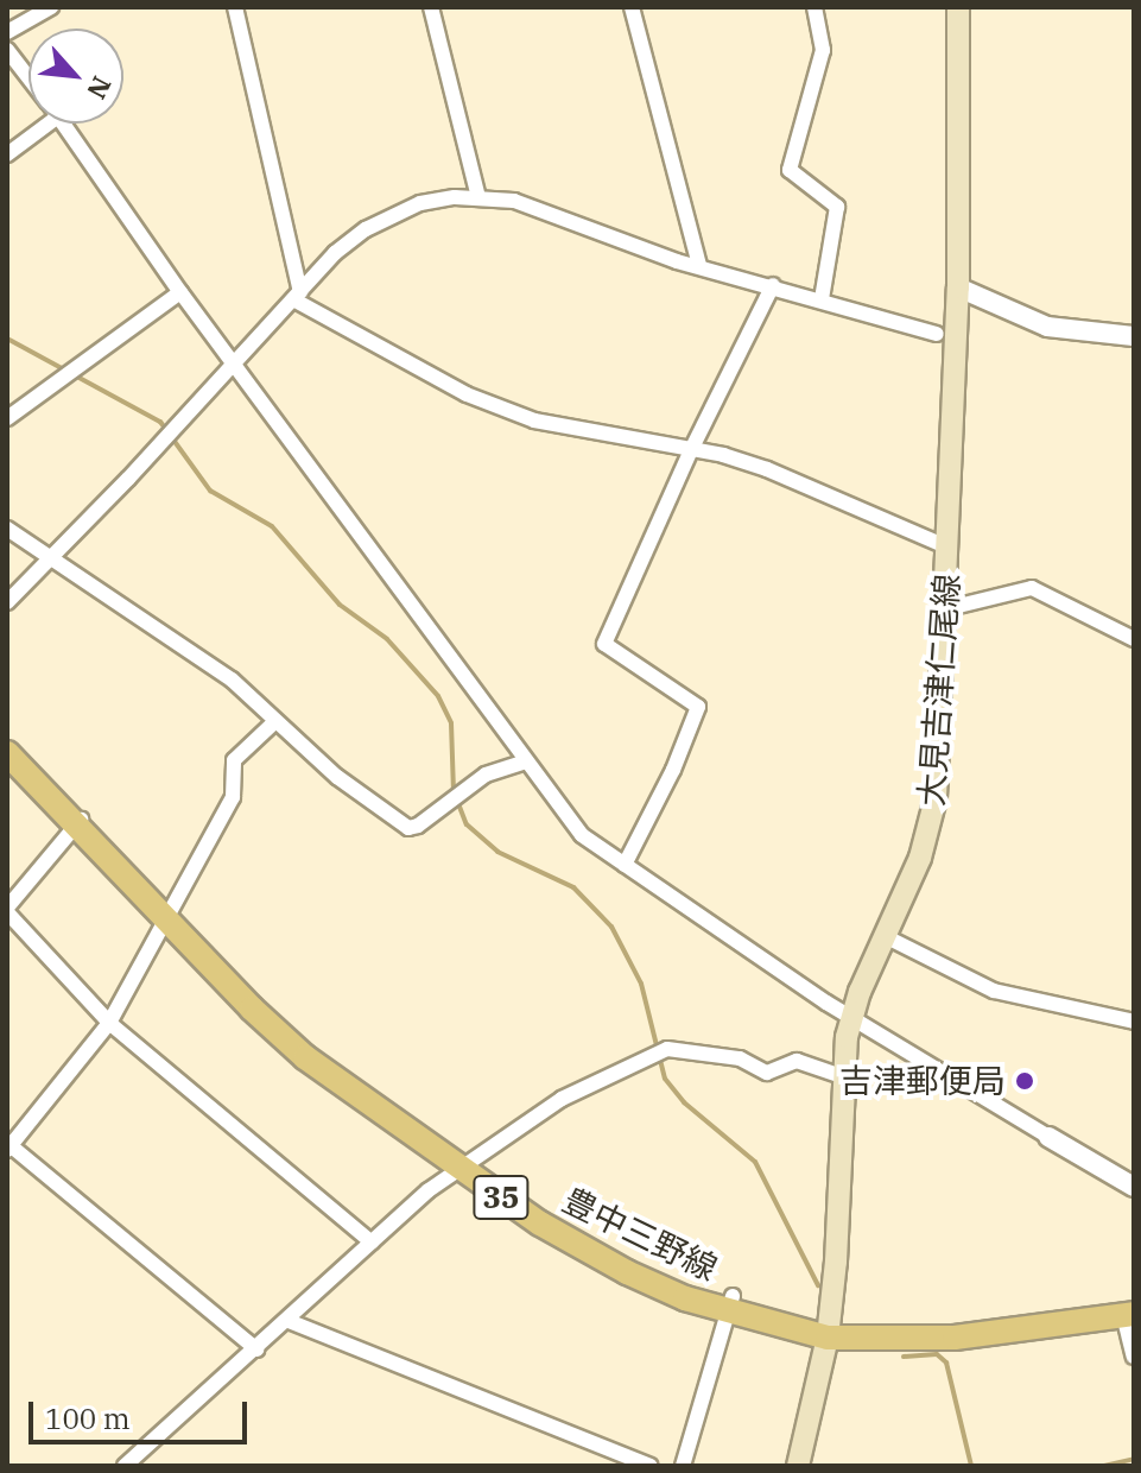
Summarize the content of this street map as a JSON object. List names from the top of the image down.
{
  "streets": {
    "main road": ["大見吉津仁尾線", "35", "豊中三野線"]
  },
  "crossings": [
    ["大見吉津仁尾線", "豊中三野線"]
  ],
  "places": ["吉津郵便局"],
  "scale_bar": "100 m",
  "north": "bottom right"
}
